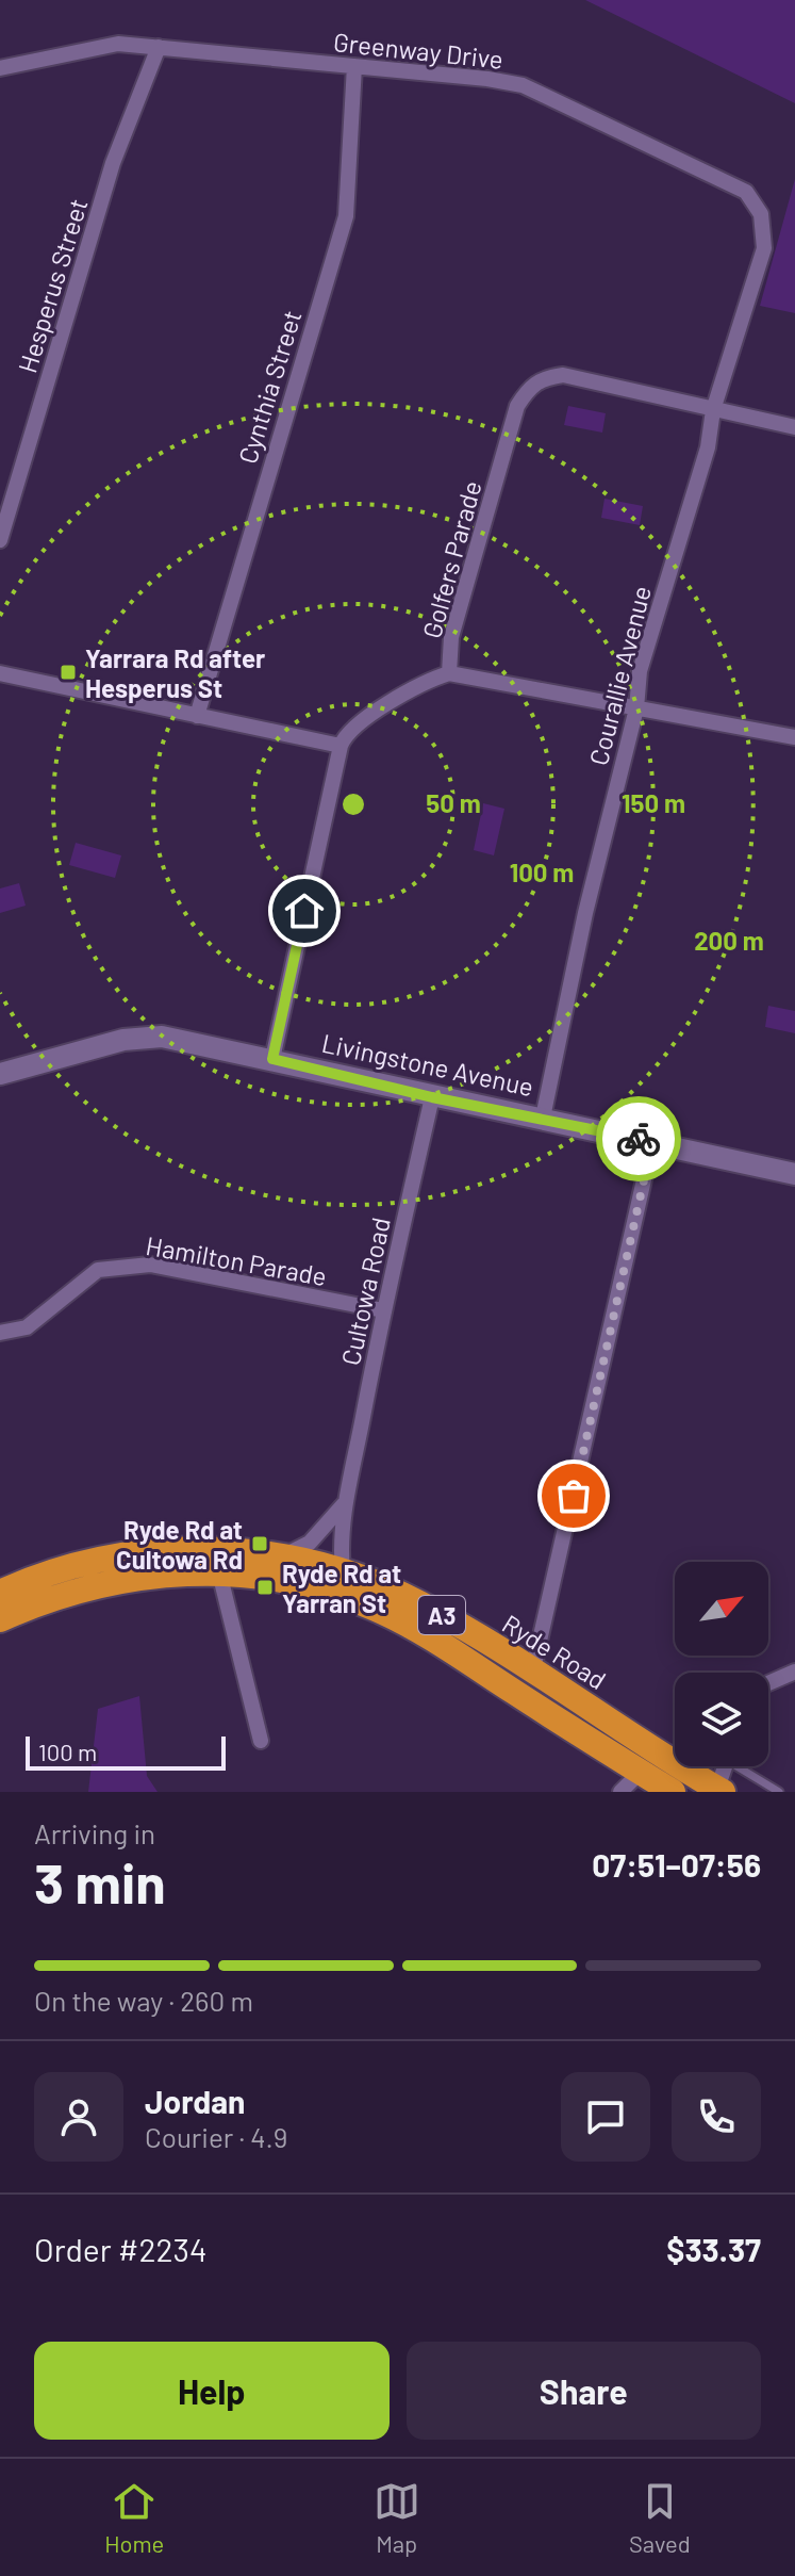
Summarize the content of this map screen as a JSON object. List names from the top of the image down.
{
  "streets": {
    "highway": ["A3", "Ryde Road"],
    "street": [
      "Greenway Drive",
      "Hesperus Street",
      "Cynthia Street",
      "Golfers Parade",
      "Courallie Avenue",
      "Livingstone Avenue",
      "Hamilton Parade",
      "Cultowa Road"
    ]
  },
  "crossings": [
    ["Greenway Drive", "Hesperus Street"],
    ["Greenway Drive", "Cynthia Street"],
    ["Greenway Drive", "Golfers Parade"],
    ["Greenway Drive", "Courallie Avenue"],
    ["Golfers Parade", "Courallie Avenue"],
    ["Courallie Avenue", "Livingstone Avenue"],
    ["Livingstone Avenue", "Cultowa Road"],
    ["Hamilton Parade", "Cultowa Road"],
    ["Cultowa Road", "Ryde Road"]
  ],
  "places": {
    "transit": ["Yarrara Rd after Hesperus St", "Ryde Rd at Cultowa Rd", "Ryde Rd at Yarran St"]
  },
  "scale_bar": "100 m",
  "north": "top right",
  "page": {
    "scale": "100 m",
    "heading": ["3 min", "Arriving in", "07:51–07:56"],
    "panel": [
      "Jordan",
      "Courier · 4.9",
      "Order #2234",
      "$33.37"
    ],
    "bar": "On the way · 260 m",
    "buttons": ["Help", "Share"],
    "tabs": ["Home", "Map", "Saved"]
  },
  "rings": [
    "50 m",
    "150 m",
    "100 m",
    "200 m"
  ]
}
